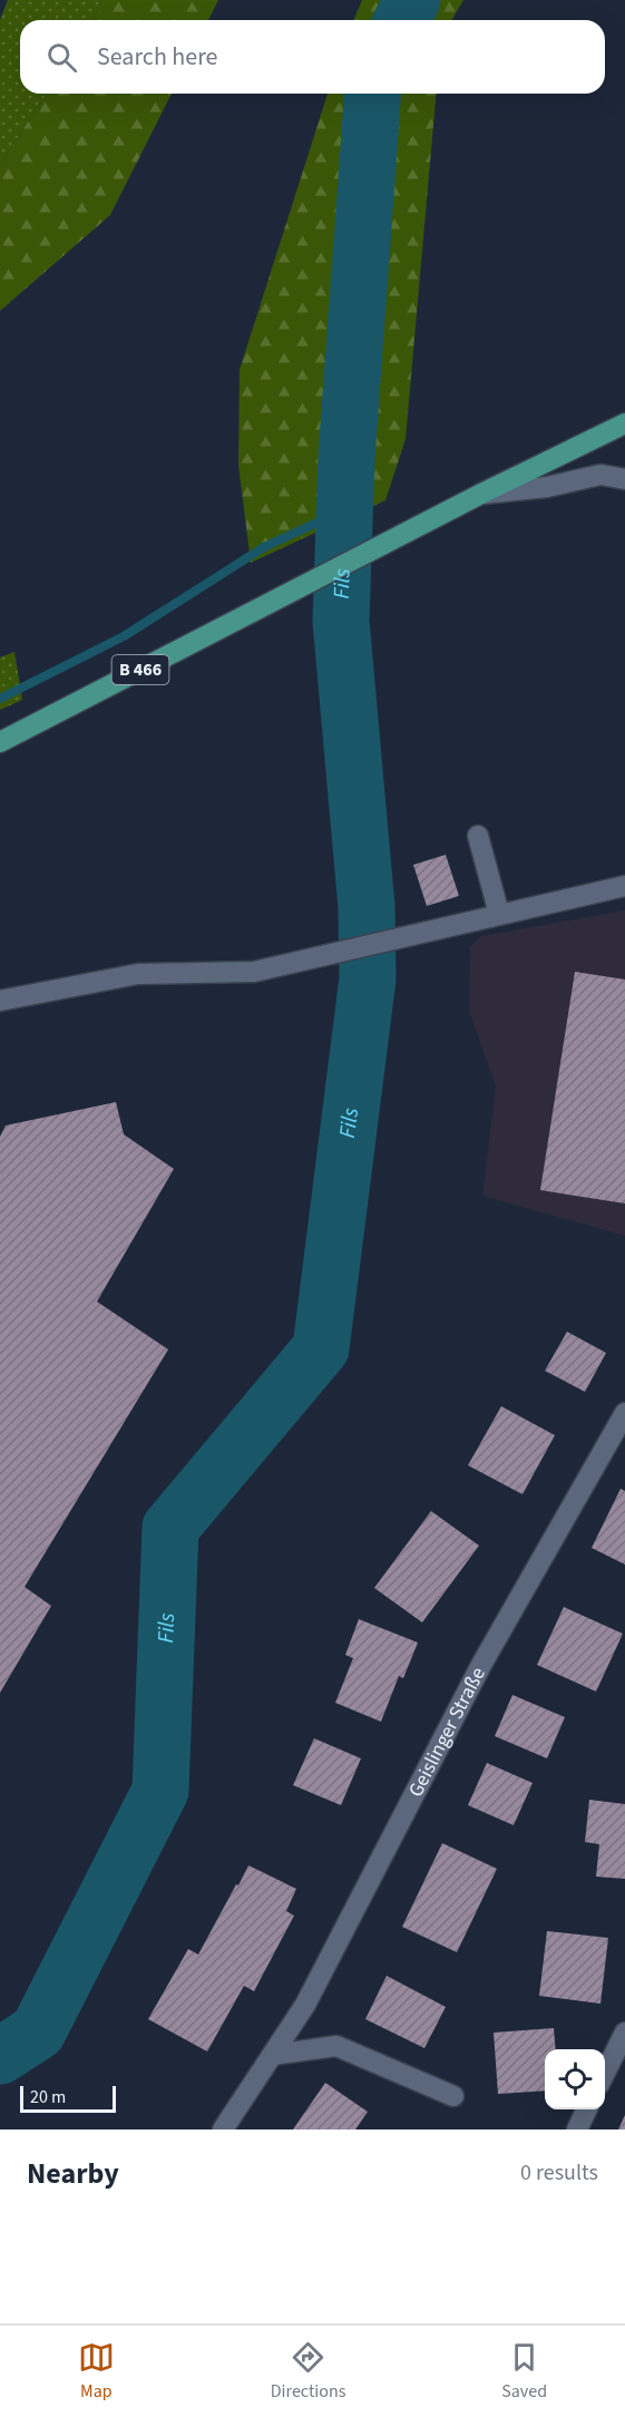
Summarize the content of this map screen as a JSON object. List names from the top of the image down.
{
  "streets": {
    "main road": ["B 466"],
    "street": ["Geislinger Straße"]
  },
  "water": ["Fils"],
  "scale_bar": "20 m",
  "page": {
    "search": "Search here",
    "scale": "20 m",
    "heading": ["Nearby", "0 results"],
    "nav": ["Map", "Directions", "Saved"]
  }
}
